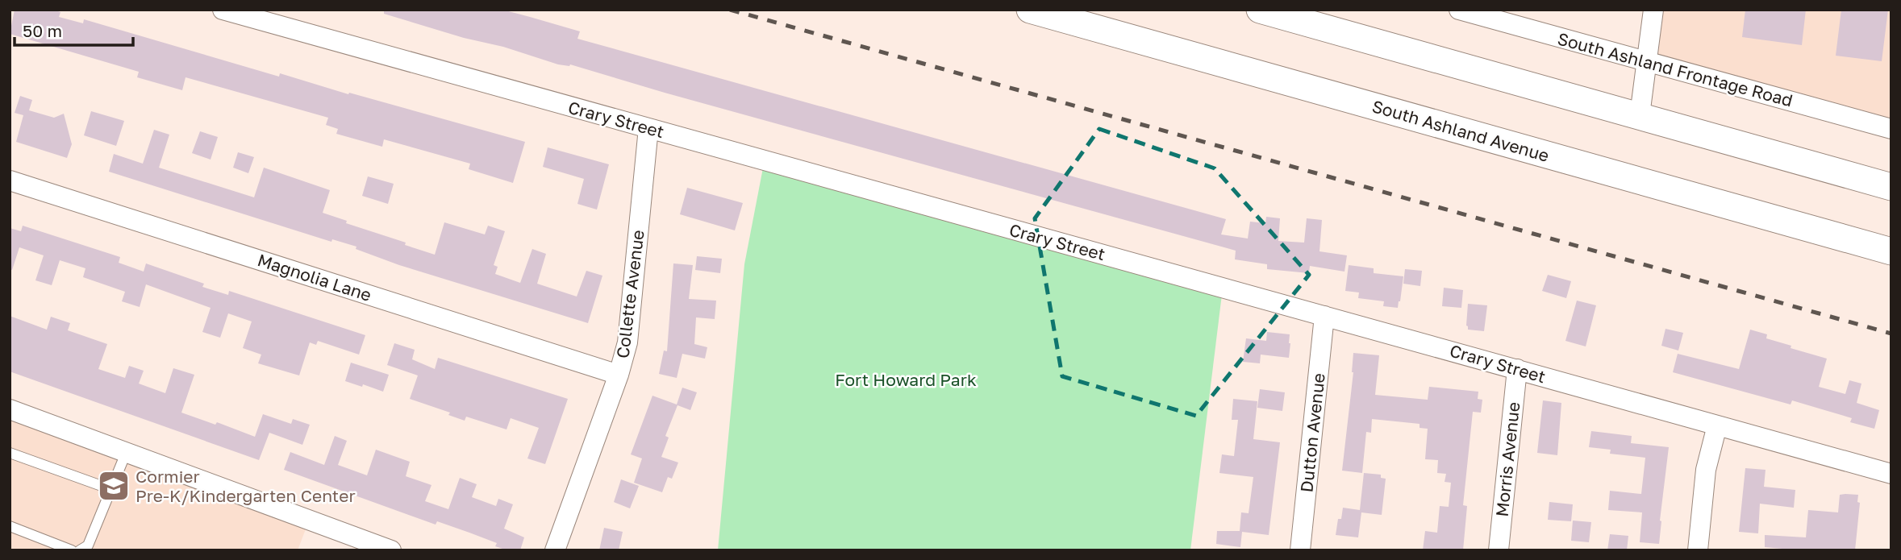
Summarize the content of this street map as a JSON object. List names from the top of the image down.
{
  "streets": {
    "main road": ["South Ashland Avenue"],
    "street": [
      "South Ashland Frontage Road",
      "Crary Street",
      "Magnolia Lane",
      "Collette Avenue",
      "Dutton Avenue",
      "Morris Avenue"
    ]
  },
  "crossings": [
    ["Crary Street", "Collette Avenue"],
    ["Crary Street", "Dutton Avenue"],
    ["Crary Street", "Morris Avenue"],
    ["Magnolia Lane", "Collette Avenue"]
  ],
  "parks": ["Fort Howard Park"],
  "places": {
    "school or university": ["Cormier Pre-K/Kindergarten Center"]
  },
  "scale_bar": "50 m"
}
